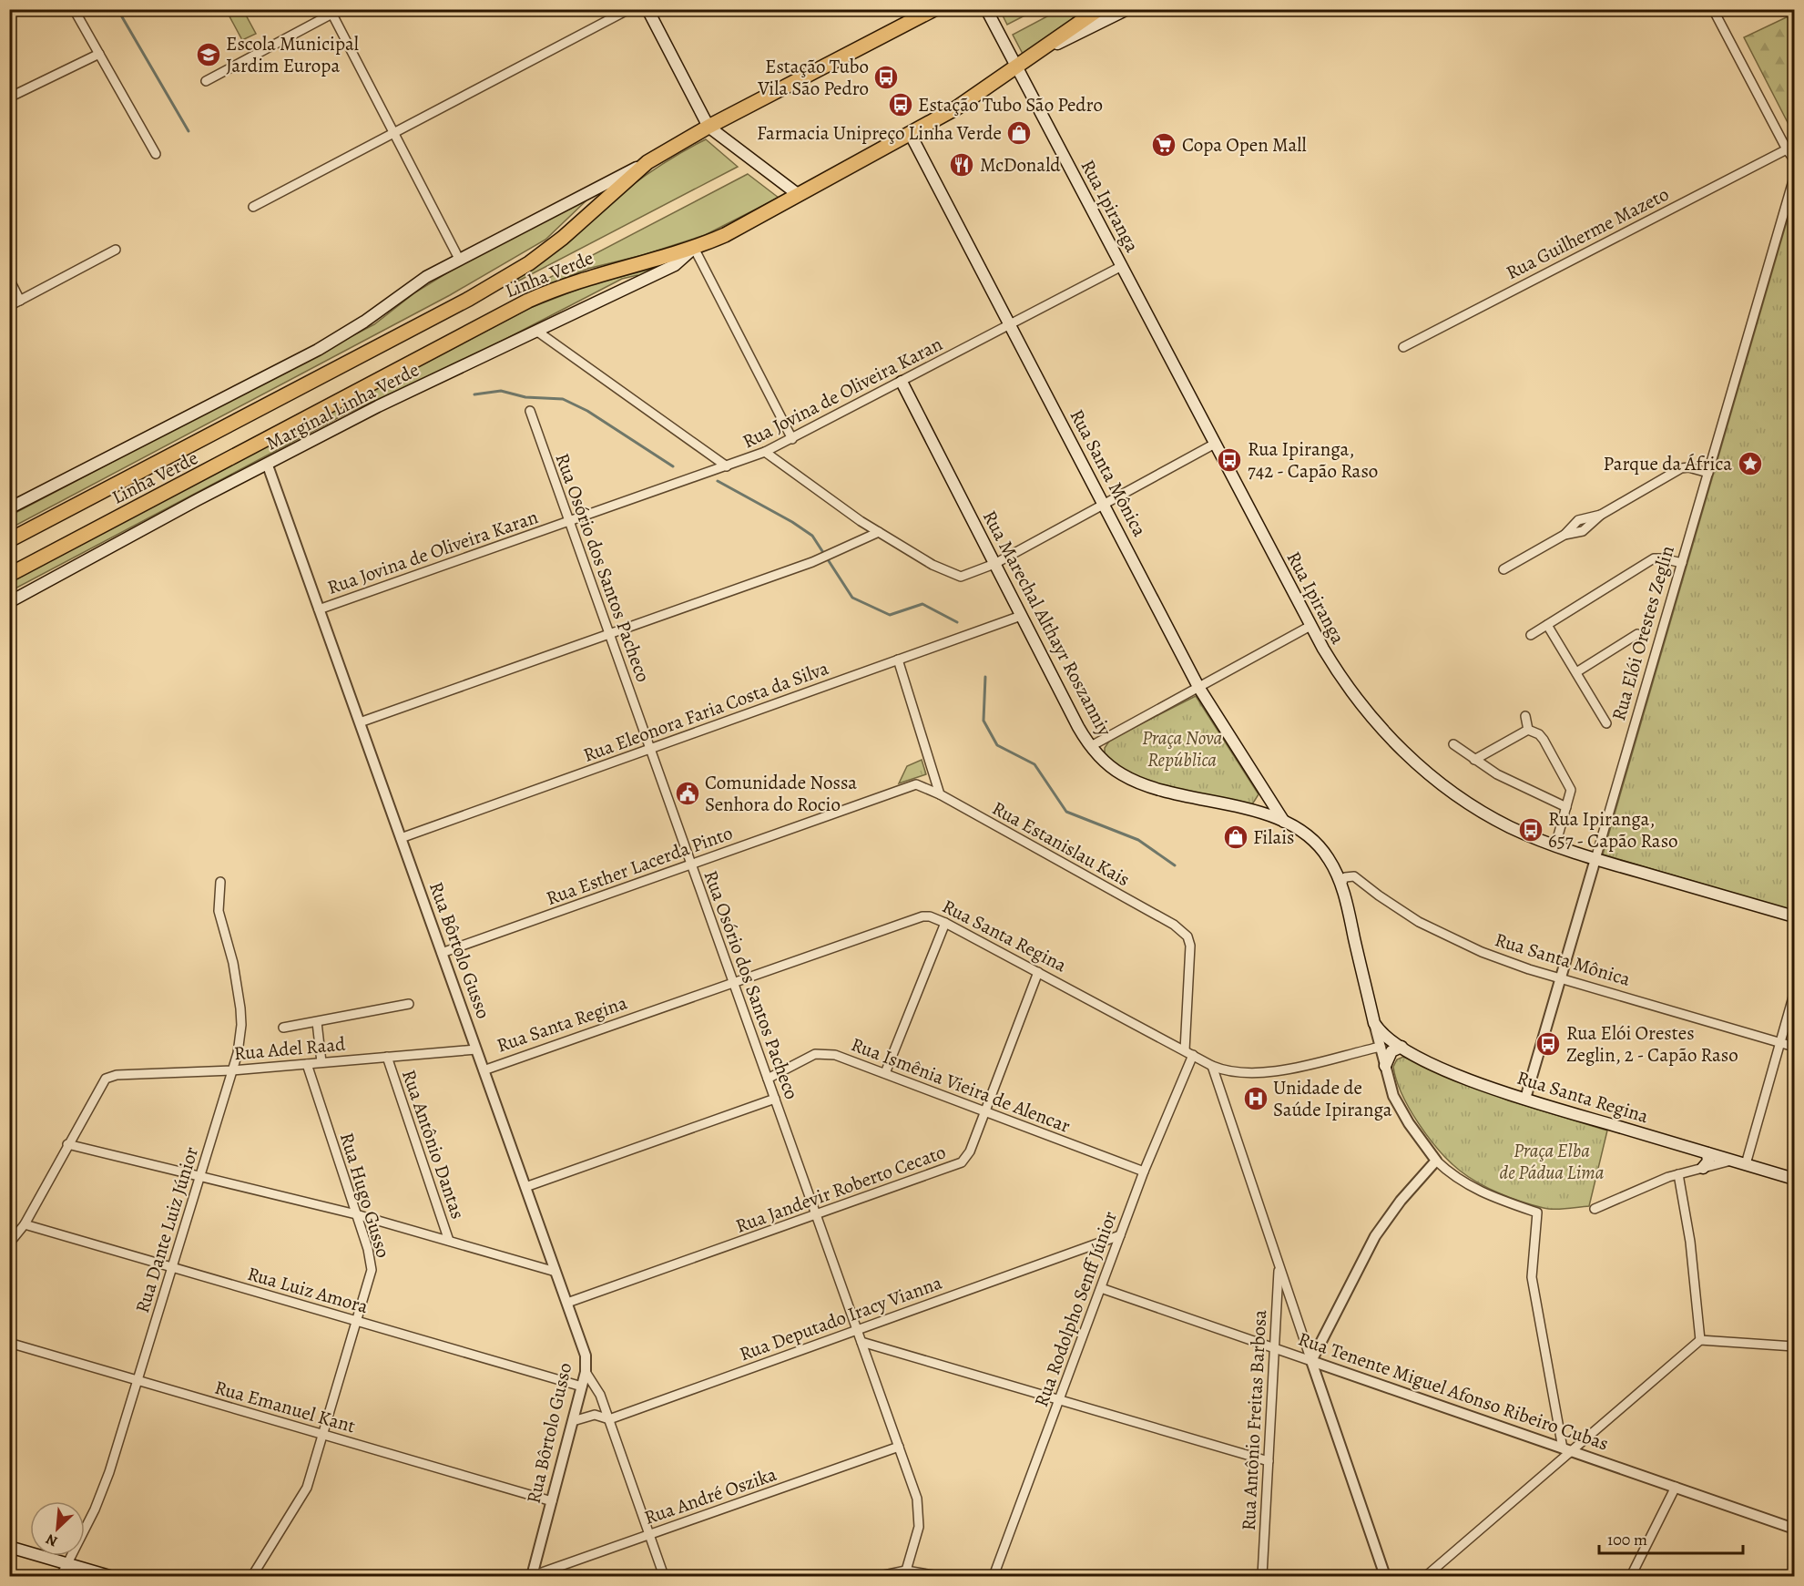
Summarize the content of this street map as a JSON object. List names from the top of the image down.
{
  "streets": {
    "highway": ["Linha Verde"],
    "main road": [
      "Rua Ipiranga",
      "Marginal Linha Verde",
      "Rua Santa Mônica",
      "Rua Marechal Althayr Roszanniy",
      "Rua Santa Regina"
    ],
    "street": [
      "Rua Guilherme Mazeto",
      "Rua Jovina de Oliveira Karan",
      "Rua Osório dos Santos Pacheco",
      "Rua Elói Orestes Zeglin",
      "Rua Eleonora Faria Costa da Silva",
      "Rua Estanislau Kais",
      "Rua Esther Lacerda Pinto",
      "Rua Bôrtolo Gusso",
      "Rua Adel Raad",
      "Rua Ismênia Vieira de Alencar",
      "Rua Antônio Dantas",
      "Rua Jandevir Roberto Cecato",
      "Rua Hugo Gusso",
      "Rua Dante Luiz Júnior",
      "Rua Luiz Amora",
      "Rua Rodolpho Senff Júnior",
      "Rua Deputado Iracy Vianna",
      "Rua Tenente Miguel Afonso Ribeiro Cubas",
      "Rua Emanuel Kant",
      "Rua Antônio Freitas Barbosa",
      "Rua André Oszika"
    ]
  },
  "crossings": [
    ["Rua Ipiranga", "Linha Verde"],
    ["Rua Ipiranga", "Rua Jovina de Oliveira Karan"],
    ["Rua Ipiranga", "Rua Elói Orestes Zeglin"],
    ["Linha Verde", "Marginal Linha Verde"],
    ["Linha Verde", "Rua Santa Mônica"],
    ["Rua Jovina de Oliveira Karan", "Rua Santa Mônica"],
    ["Rua Jovina de Oliveira Karan", "Rua Osório dos Santos Pacheco"],
    ["Rua Jovina de Oliveira Karan", "Rua Marechal Althayr Roszanniy"],
    ["Rua Jovina de Oliveira Karan", "Rua Bôrtolo Gusso"],
    ["Marginal Linha Verde", "Rua Bôrtolo Gusso"],
    ["Rua Santa Mônica", "Rua Marechal Althayr Roszanniy"],
    ["Rua Santa Mônica", "Rua Elói Orestes Zeglin"],
    ["Rua Osório dos Santos Pacheco", "Rua Eleonora Faria Costa da Silva"],
    ["Rua Osório dos Santos Pacheco", "Rua Esther Lacerda Pinto"],
    ["Rua Osório dos Santos Pacheco", "Rua Santa Regina"],
    ["Rua Osório dos Santos Pacheco", "Rua Ismênia Vieira de Alencar"],
    ["Rua Osório dos Santos Pacheco", "Rua Jandevir Roberto Cecato"],
    ["Rua Osório dos Santos Pacheco", "Rua Deputado Iracy Vianna"],
    ["Rua Osório dos Santos Pacheco", "Rua André Oszika"],
    ["Rua Marechal Althayr Roszanniy", "Rua Eleonora Faria Costa da Silva"],
    ["Rua Marechal Althayr Roszanniy", "Rua Santa Regina"],
    ["Rua Marechal Althayr Roszanniy", "Rua Tenente Miguel Afonso Ribeiro Cubas"],
    ["Rua Elói Orestes Zeglin", "Rua Santa Regina"],
    ["Rua Eleonora Faria Costa da Silva", "Rua Bôrtolo Gusso"],
    ["Rua Estanislau Kais", "Rua Esther Lacerda Pinto"],
    ["Rua Estanislau Kais", "Rua Santa Regina"],
    ["Rua Esther Lacerda Pinto", "Rua Bôrtolo Gusso"],
    ["Rua Santa Regina", "Rua Bôrtolo Gusso"],
    ["Rua Santa Regina", "Rua Jandevir Roberto Cecato"],
    ["Rua Santa Regina", "Rua Rodolpho Senff Júnior"],
    ["Rua Bôrtolo Gusso", "Rua Adel Raad"],
    ["Rua Bôrtolo Gusso", "Rua Jandevir Roberto Cecato"],
    ["Rua Bôrtolo Gusso", "Rua Luiz Amora"],
    ["Rua Bôrtolo Gusso", "Rua Deputado Iracy Vianna"],
    ["Rua Bôrtolo Gusso", "Rua Emanuel Kant"],
    ["Rua Bôrtolo Gusso", "Rua André Oszika"],
    ["Rua Adel Raad", "Rua Antônio Dantas"],
    ["Rua Adel Raad", "Rua Hugo Gusso"],
    ["Rua Adel Raad", "Rua Dante Luiz Júnior"],
    ["Rua Ismênia Vieira de Alencar", "Rua Jandevir Roberto Cecato"],
    ["Rua Ismênia Vieira de Alencar", "Rua Rodolpho Senff Júnior"],
    ["Rua Hugo Gusso", "Rua Luiz Amora"],
    ["Rua Hugo Gusso", "Rua Emanuel Kant"],
    ["Rua Dante Luiz Júnior", "Rua Luiz Amora"],
    ["Rua Dante Luiz Júnior", "Rua Emanuel Kant"],
    ["Rua Rodolpho Senff Júnior", "Rua Deputado Iracy Vianna"],
    ["Rua Rodolpho Senff Júnior", "Rua Tenente Miguel Afonso Ribeiro Cubas"],
    ["Rua Tenente Miguel Afonso Ribeiro Cubas", "Rua Antônio Freitas Barbosa"]
  ],
  "parks": ["Praça Nova República", "Praça Elba de Pádua Lima"],
  "places": {
    "school or university": ["Escola Municipal Jardim Europa"],
    "bus stop": [
      "Estação Tubo Vila São Pedro",
      "Estação Tubo São Pedro",
      "Rua Ipiranga, 742 - Capão Raso",
      "Rua Ipiranga, 657 - Capão Raso",
      "Rua Elói Orestes Zeglin, 2 - Capão Raso"
    ],
    "shop": ["Farmacia Unipreço Linha Verde", "Filais"],
    "supermarket": ["Copa Open Mall"],
    "restaurant": ["McDonald"],
    "place": ["Parque da África"],
    "public building": ["Comunidade Nossa Senhora do Rocio"],
    "hospital": ["Unidade de Saúde Ipiranga"]
  },
  "scale_bar": "100 m",
  "north": "bottom left"
}
